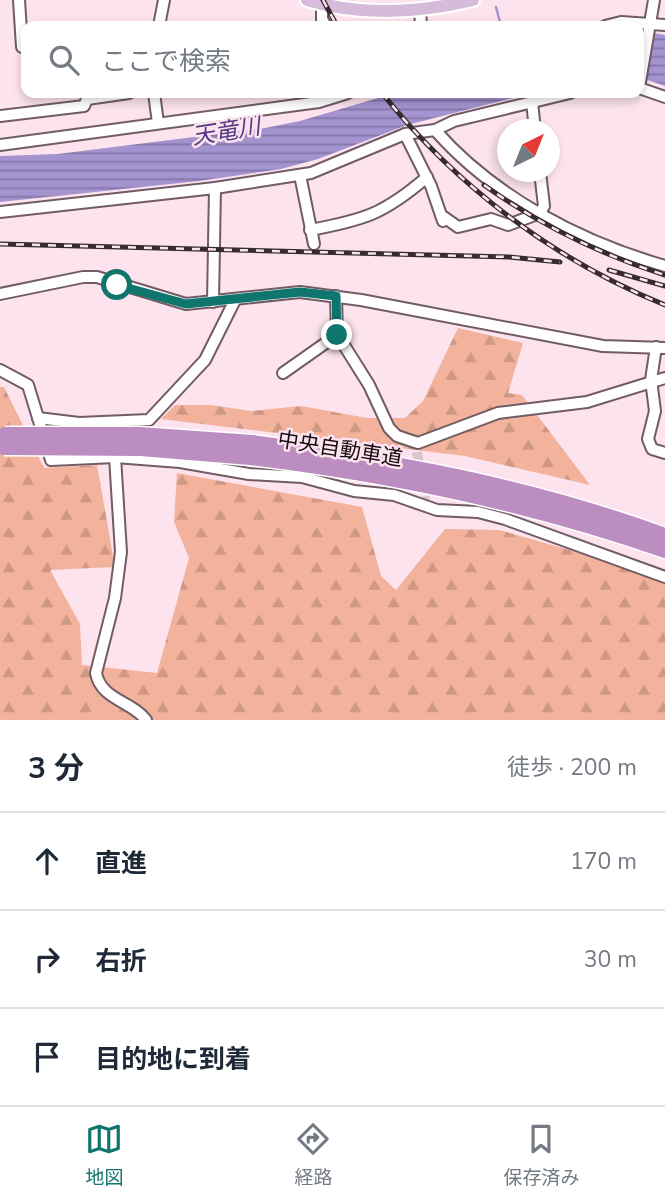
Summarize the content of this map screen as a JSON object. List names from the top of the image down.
{
  "streets": {
    "highway": ["中央自動車道"]
  },
  "water": ["天竜川"],
  "north": "top right",
  "page": {
    "search": "ここで検索",
    "heading": ["3 分", "徒歩 · 200 m"],
    "list": [
      ["直進", "170 m"],
      ["右折", "30 m"],
      "目的地に到着"
    ],
    "nav": ["地図", "経路", "保存済み"]
  }
}
